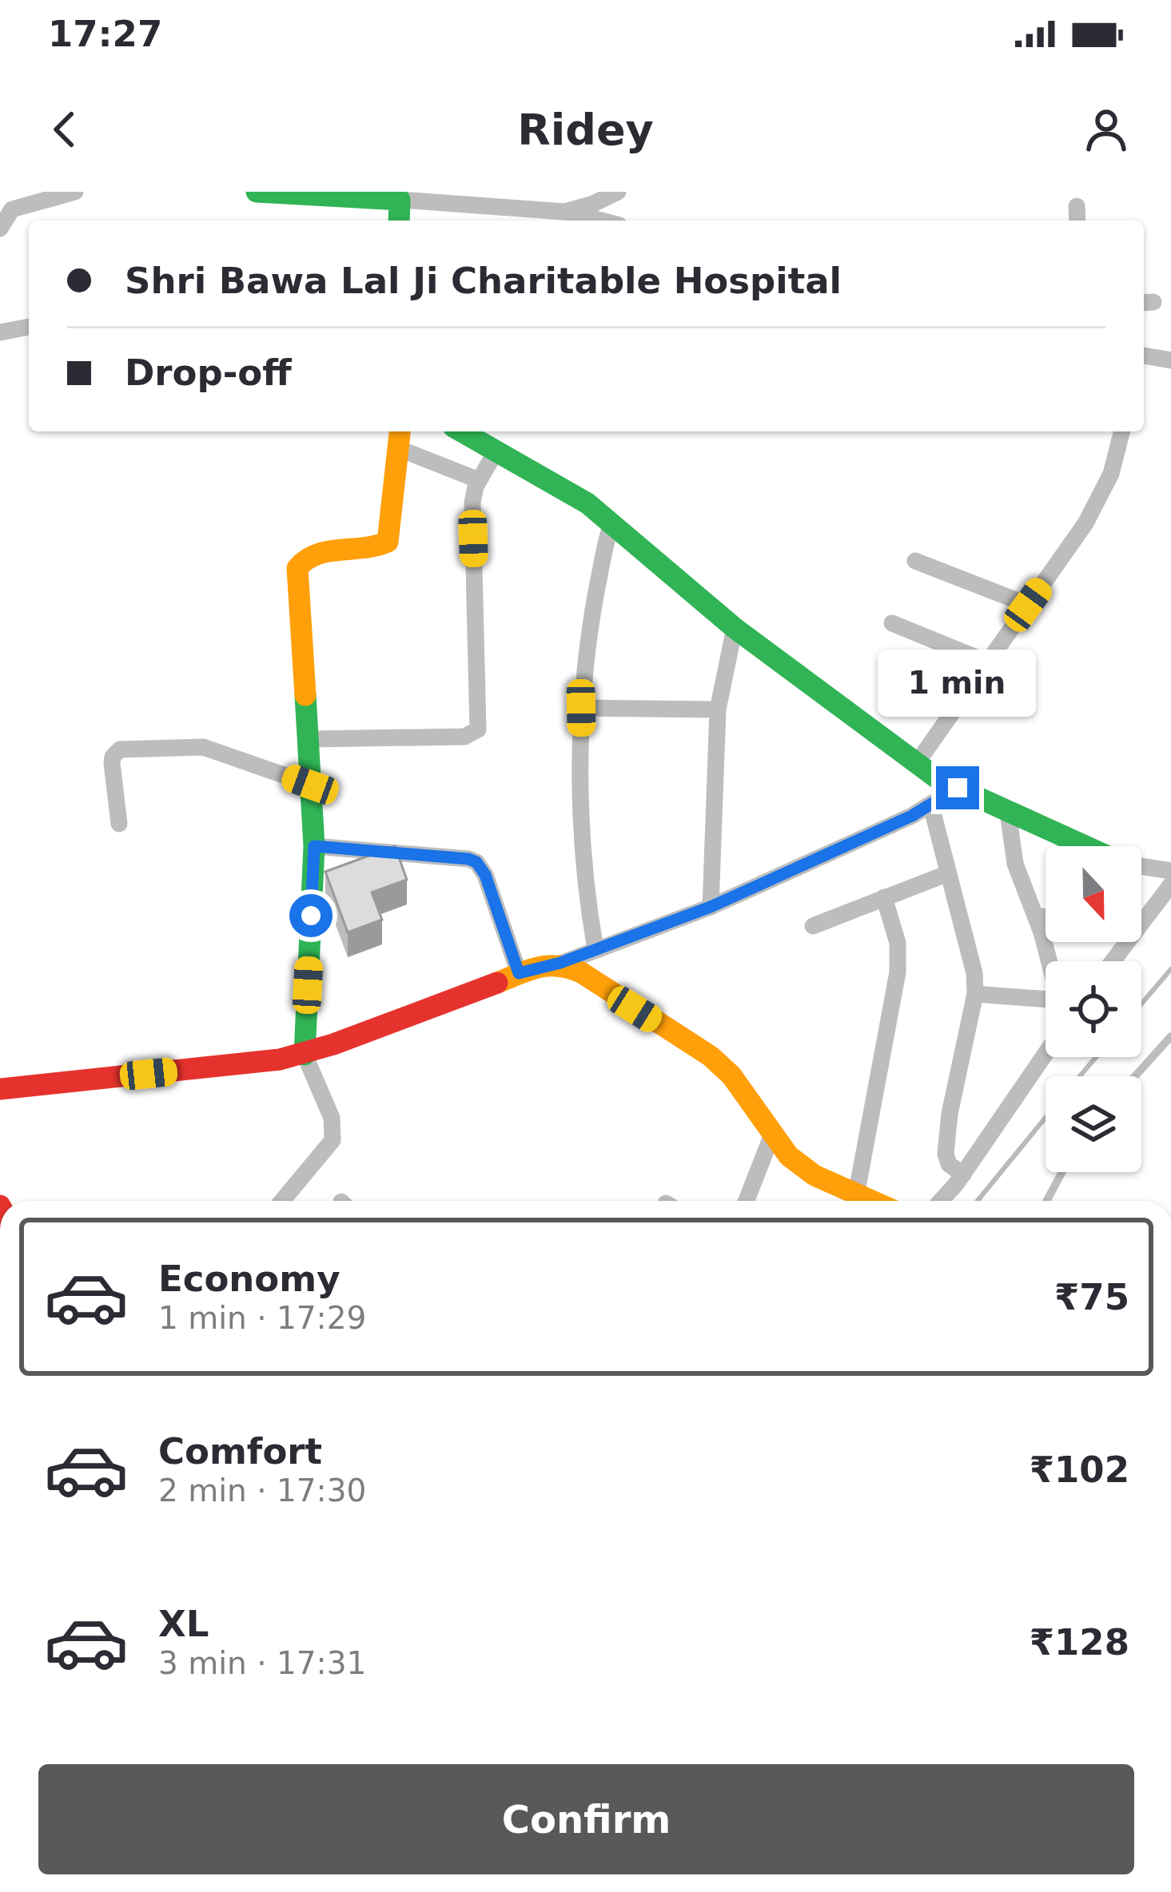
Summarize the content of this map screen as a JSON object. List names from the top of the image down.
{
  "north": "bottom",
  "page": {
    "status": "17:27",
    "header": "Ridey",
    "banner": ["Shri Bawa Lal Ji Charitable Hospital", "Drop-off"],
    "bubble": "1 min",
    "list": [
      {
        "name": "Economy",
        "note": "1 min · 17:29",
        "value": "₹75"
      },
      {
        "name": "Comfort",
        "note": "2 min · 17:30",
        "value": "₹102"
      },
      {
        "name": "XL",
        "note": "3 min · 17:31",
        "value": "₹128"
      }
    ],
    "buttons": "Confirm"
  }
}
